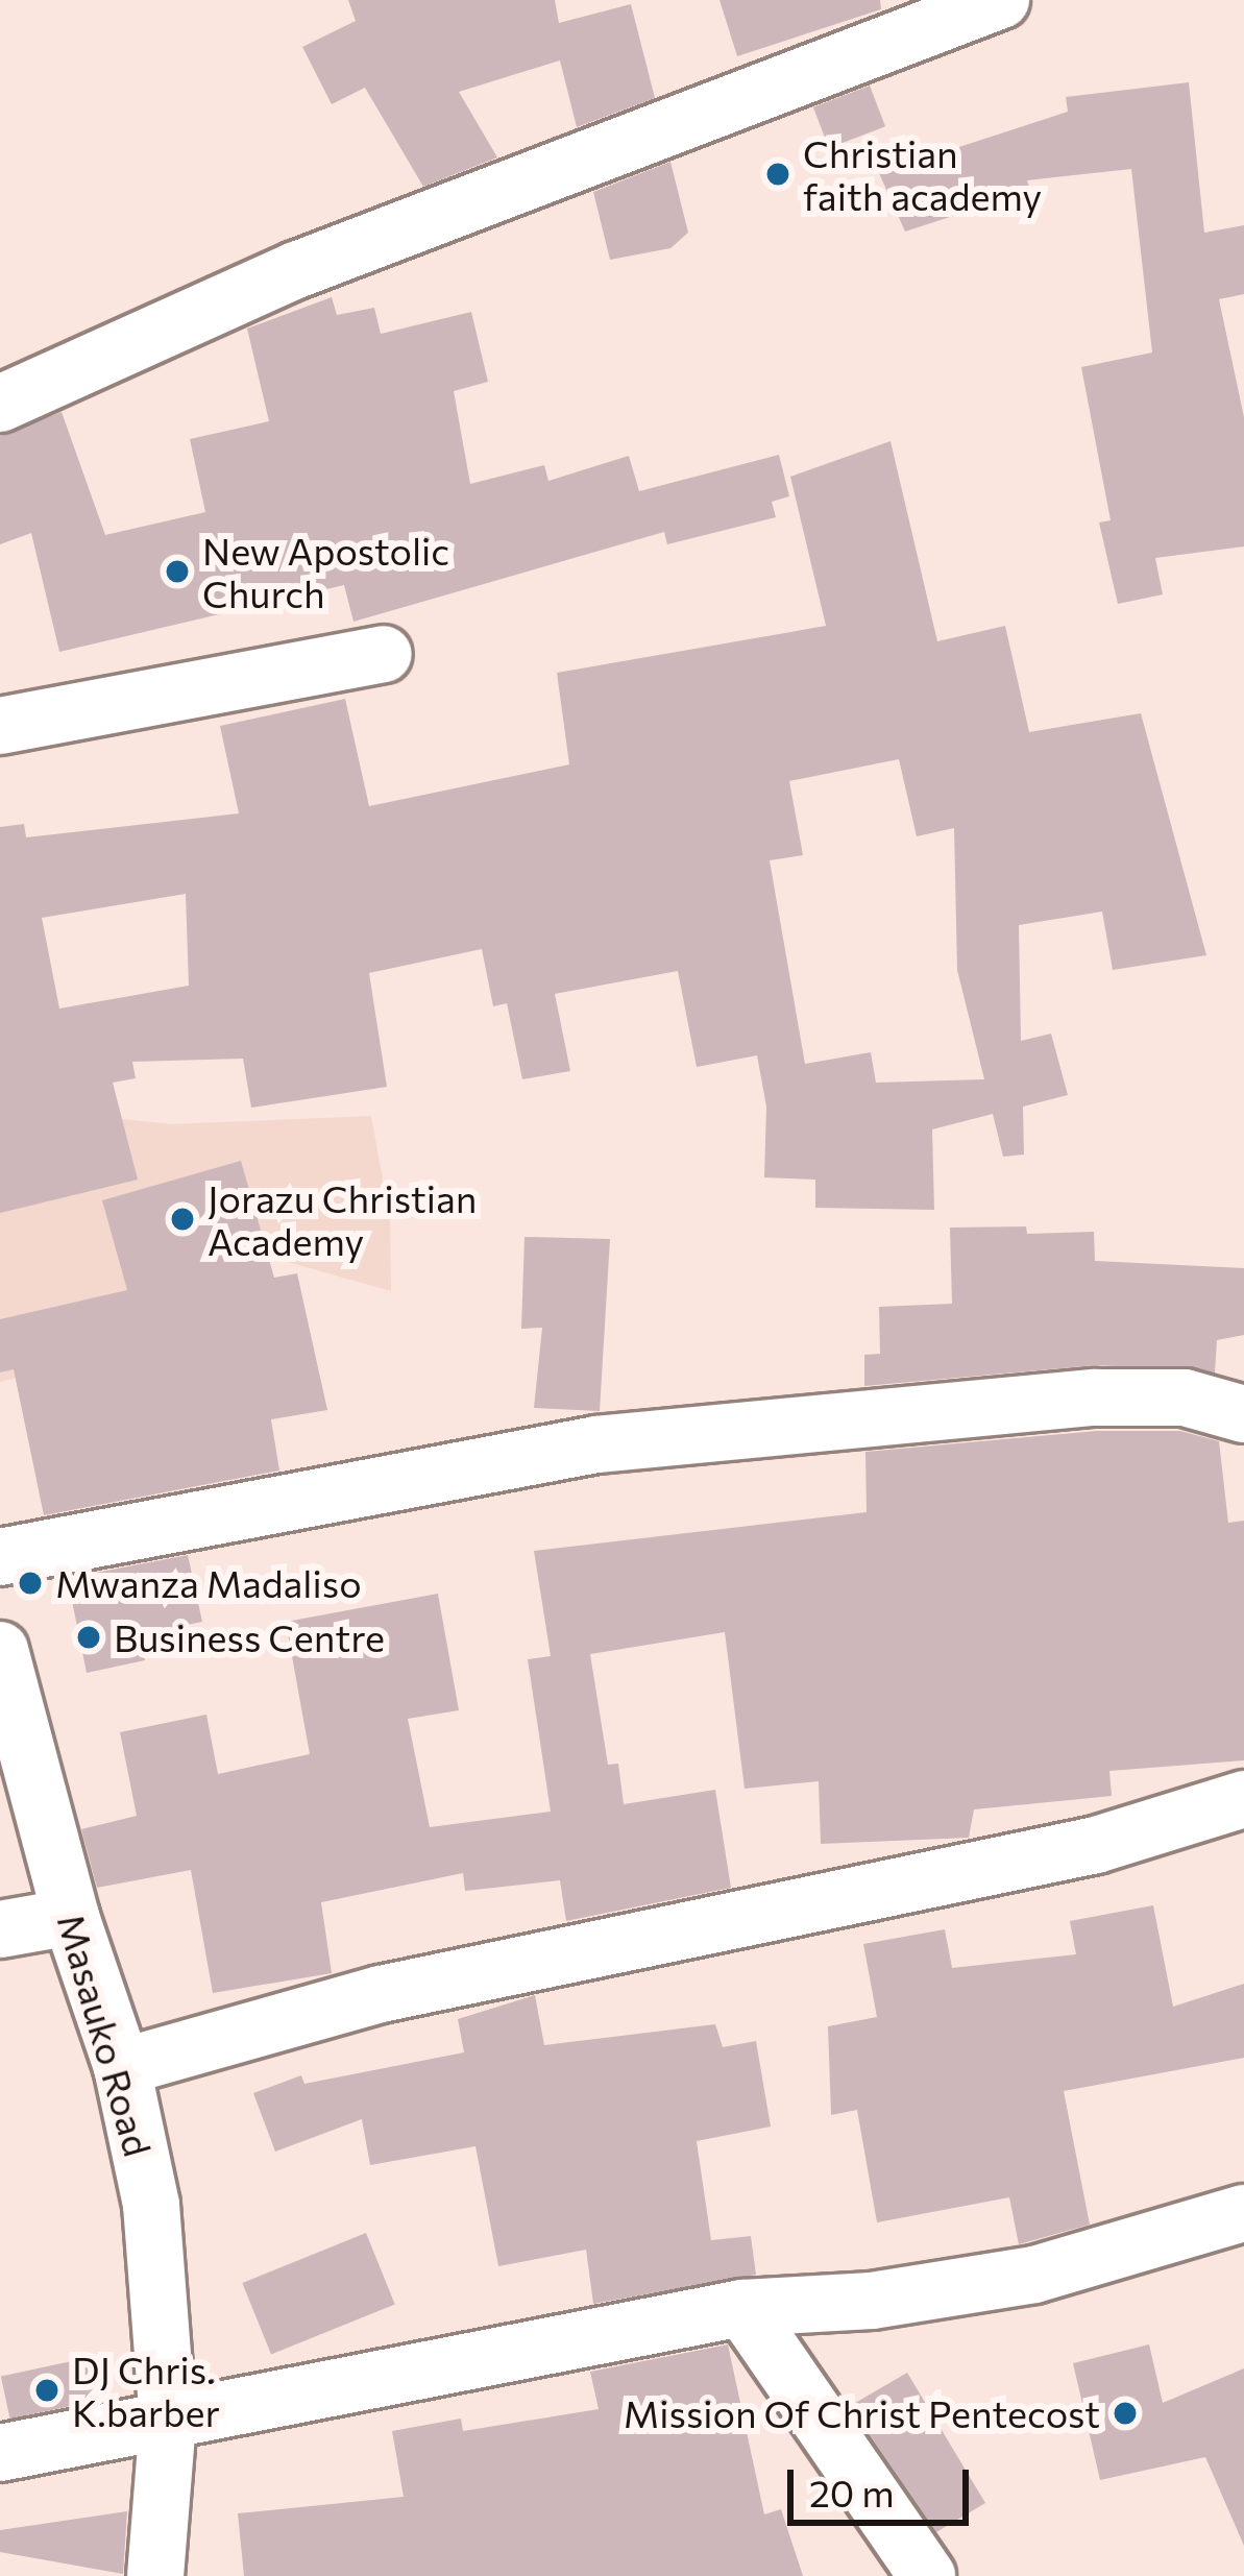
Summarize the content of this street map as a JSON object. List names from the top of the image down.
{
  "streets": {
    "street": ["Masauko Road"]
  },
  "places": [
    "Christian faith academy",
    "New Apostolic Church",
    "Jorazu Christian Academy",
    "Mwanza Madaliso",
    "Business Centre",
    "DJ Chris. K.barber",
    "Mission Of Christ Pentecost"
  ],
  "scale_bar": "20 m"
}
